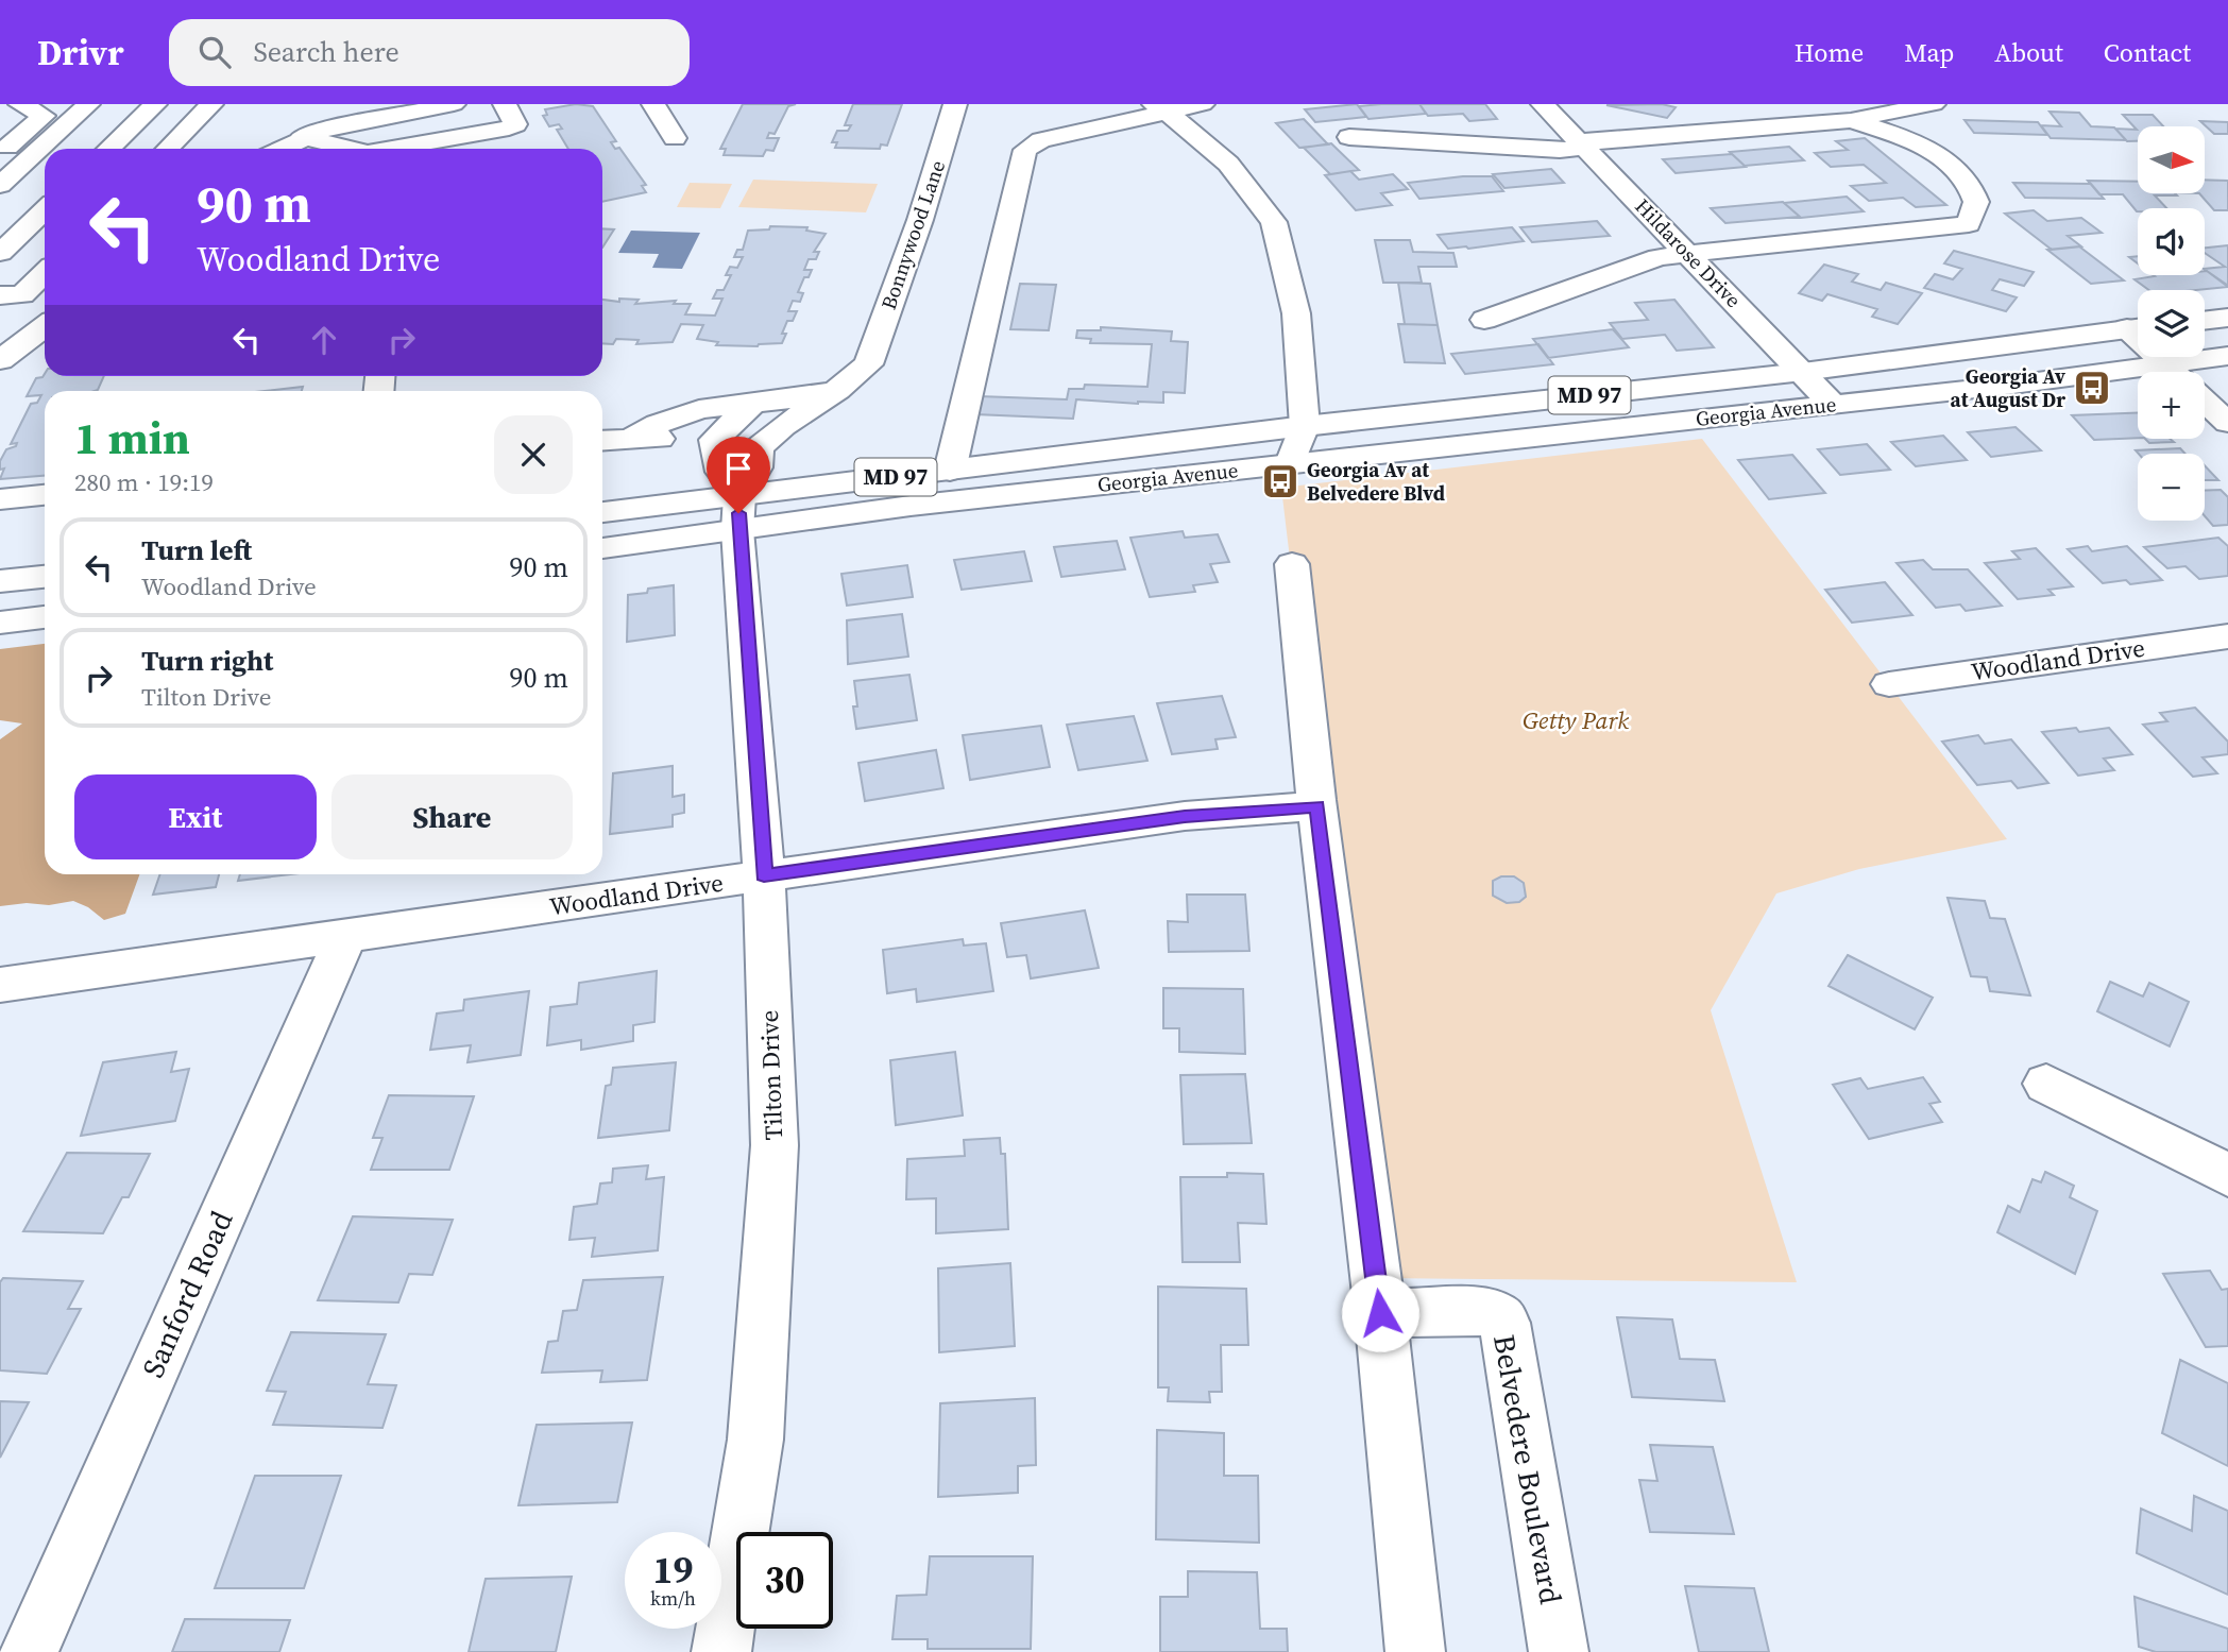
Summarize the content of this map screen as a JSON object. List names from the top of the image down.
{
  "streets": {
    "street": [
      "Bonnywood Lane",
      "Hildarose Drive",
      "MD 97",
      "Georgia Avenue",
      "Woodland Drive",
      "Tilton Drive",
      "Sanford Road",
      "Belvedere Boulevard"
    ]
  },
  "crossings": [
    ["Hildarose Drive", "Georgia Avenue"],
    ["Georgia Avenue", "Tilton Drive"],
    ["Woodland Drive", "Tilton Drive"],
    ["Woodland Drive", "Sanford Road"]
  ],
  "parks": ["Getty Park"],
  "places": {
    "bus stop": ["Georgia Av at August Dr", "Georgia Av at Belvedere Blvd"]
  },
  "north": "right",
  "page": {
    "header": "Drivr",
    "search": "Search here",
    "nav": [
      "Home",
      "Map",
      "About",
      "Contact"
    ],
    "map_buttons": ["+", "−"],
    "turn": ["90 m", "Woodland Drive"],
    "heading": ["1 min", "280 m · 19:19"],
    "list": [
      {
        "name": "Turn left",
        "note": "Woodland Drive",
        "value": "90 m"
      },
      {
        "name": "Turn right",
        "note": "Tilton Drive",
        "value": "90 m"
      }
    ],
    "buttons": ["Exit", "Share"],
    "speed": "19 km/h",
    "limit": "30"
  }
}
